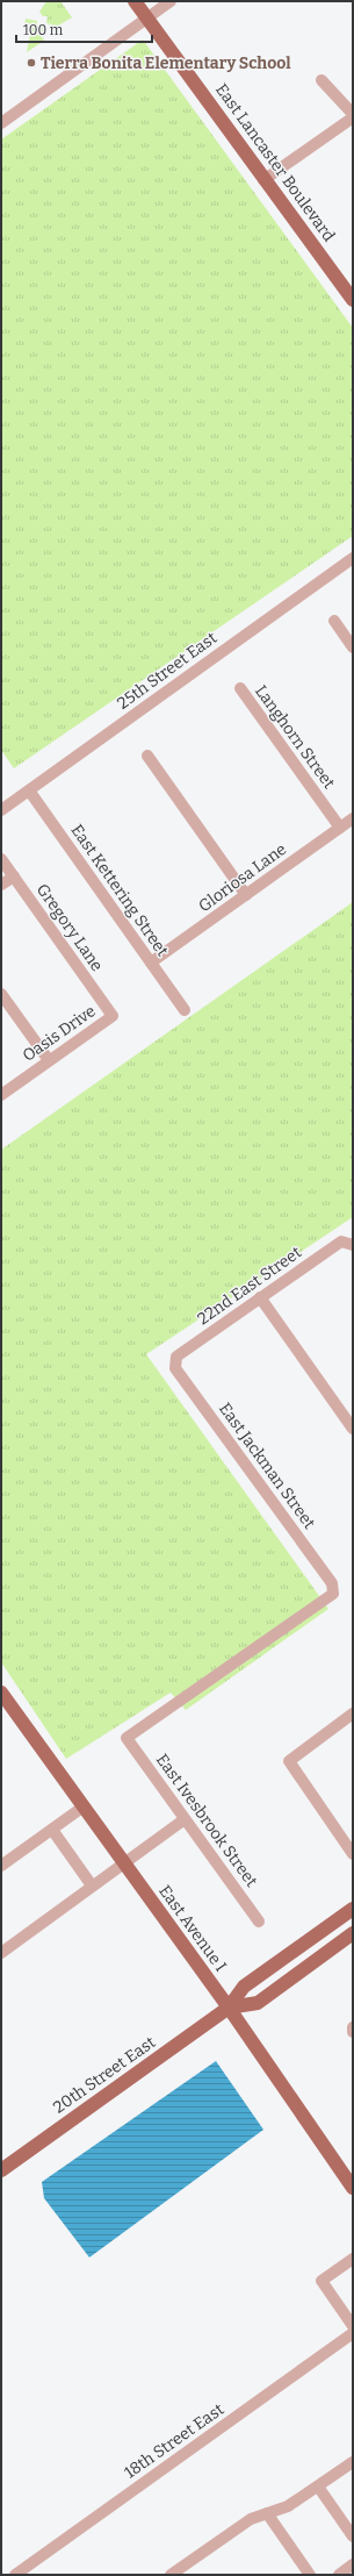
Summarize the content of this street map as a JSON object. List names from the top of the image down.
{
  "streets": {
    "main road": ["East Lancaster Boulevard", "East Avenue I", "20th Street East"],
    "street": [
      "25th Street East",
      "Langhorn Street",
      "Gloriosa Lane",
      "East Kettering Street",
      "Gregory Lane",
      "Oasis Drive",
      "22nd East Street",
      "East Jackman Street",
      "East Ivesbrook Street",
      "18th Street East"
    ]
  },
  "crossings": [
    ["25th Street East", "East Kettering Street"],
    ["Langhorn Street", "Gloriosa Lane"],
    ["Gloriosa Lane", "East Kettering Street"],
    ["Gregory Lane", "Oasis Drive"],
    ["22nd East Street", "East Jackman Street"],
    ["East Jackman Street", "East Ivesbrook Street"],
    ["East Avenue I", "20th Street East"]
  ],
  "places": ["Tierra Bonita Elementary School"],
  "scale_bar": "100 m"
}
